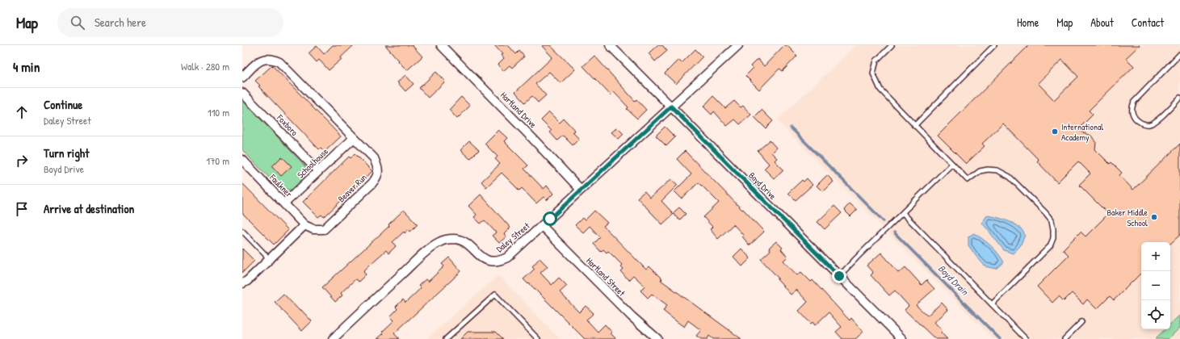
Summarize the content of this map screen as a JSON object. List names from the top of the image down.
{
  "streets": {
    "street": [
      "Hartland Drive",
      "Foxboro",
      "Schoolhouse",
      "Faulkner",
      "Boyd Drive",
      "Beaver Run",
      "Daley Street",
      "Hartland Street"
    ]
  },
  "crossings": [
    ["Hartland Drive", "Daley Street"],
    ["Foxboro", "Schoolhouse"],
    ["Schoolhouse", "Faulkner"],
    ["Schoolhouse", "Beaver Run"],
    ["Faulkner", "Beaver Run"],
    ["Boyd Drive", "Daley Street"],
    ["Daley Street", "Hartland Street"]
  ],
  "water": ["Boyd Drain"],
  "places": ["International Academy", "Baker Middle School"],
  "page": {
    "header": "Map",
    "search": "Search here",
    "nav": [
      "Home",
      "Map",
      "About",
      "Contact"
    ],
    "heading": ["4 min", "Walk · 280 m"],
    "list": [
      ["Continue", "Daley Street", "110 m"],
      ["Turn right", "Boyd Drive", "170 m"],
      "Arrive at destination"
    ],
    "map_buttons": ["+", "−"]
  }
}
